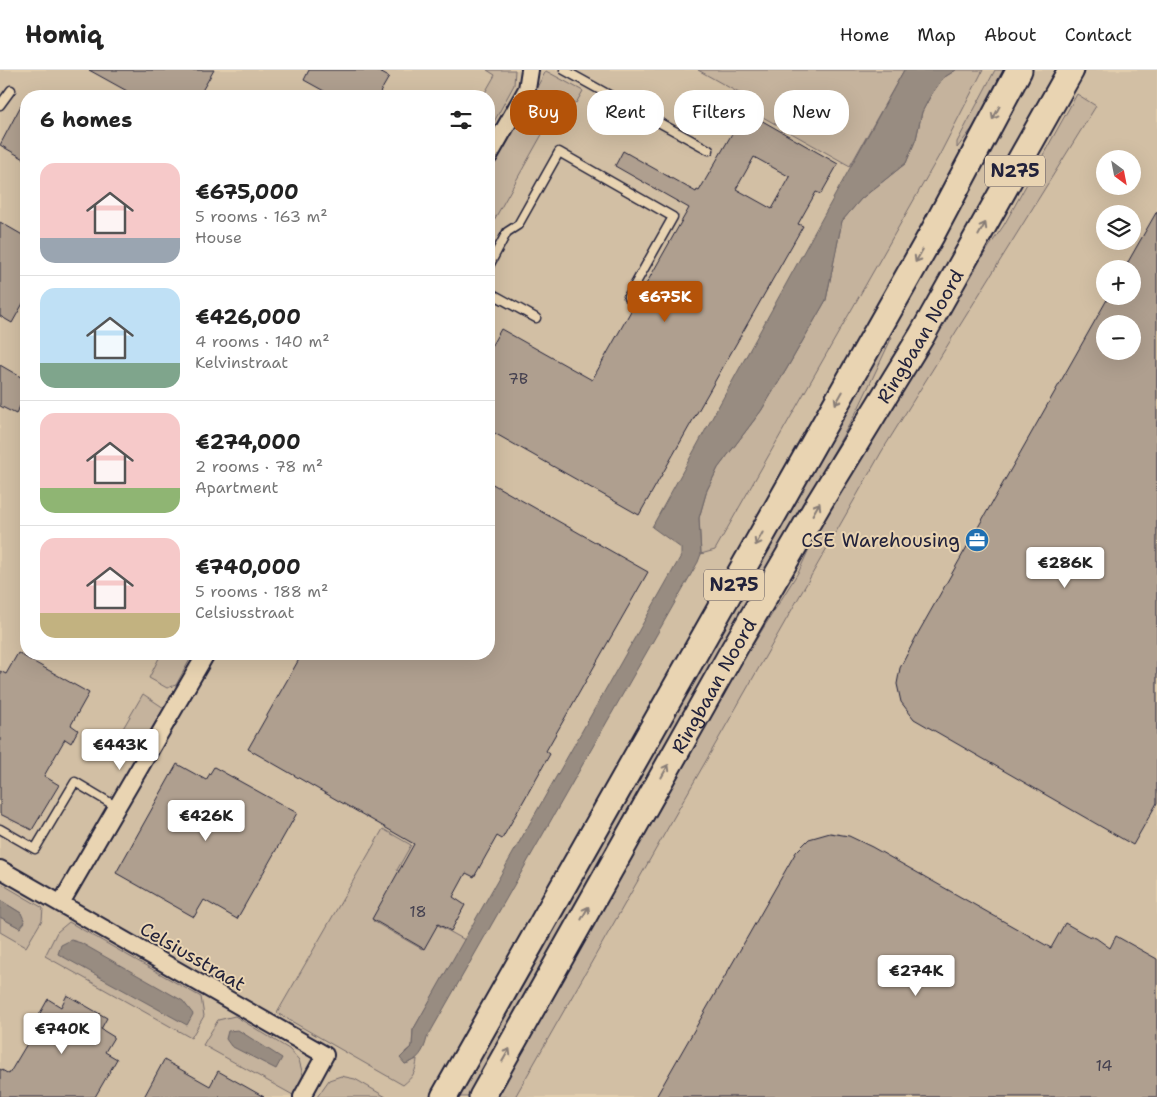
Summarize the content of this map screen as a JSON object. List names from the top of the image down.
{
  "streets": {
    "main road": ["N275", "Ringbaan Noord"],
    "street": ["Celsiusstraat"]
  },
  "places": {
    "office": ["CSE Warehousing"]
  },
  "house_numbers": ["7B", "18", "14"],
  "north": "bottom right",
  "page": {
    "header": "Homiq",
    "nav": [
      "Home",
      "Map",
      "About",
      "Contact"
    ],
    "chip": [
      "Buy",
      "Rent",
      "Filters",
      "New"
    ],
    "heading": "6 homes",
    "map_buttons": ["+", "−"],
    "list": [
      {
        "name": "€675,000",
        "note": "5 rooms · 163 m² · House"
      },
      {
        "name": "€426,000",
        "note": "4 rooms · 140 m² · Kelvinstraat"
      },
      {
        "name": "€274,000",
        "note": "2 rooms · 78 m² · Apartment"
      },
      {
        "name": "€740,000",
        "note": "5 rooms · 188 m² · Celsiusstraat"
      }
    ],
    "price": [
      "€675K",
      "€286K",
      "€443K",
      "€426K",
      "€274K",
      "€740K"
    ]
  }
}
